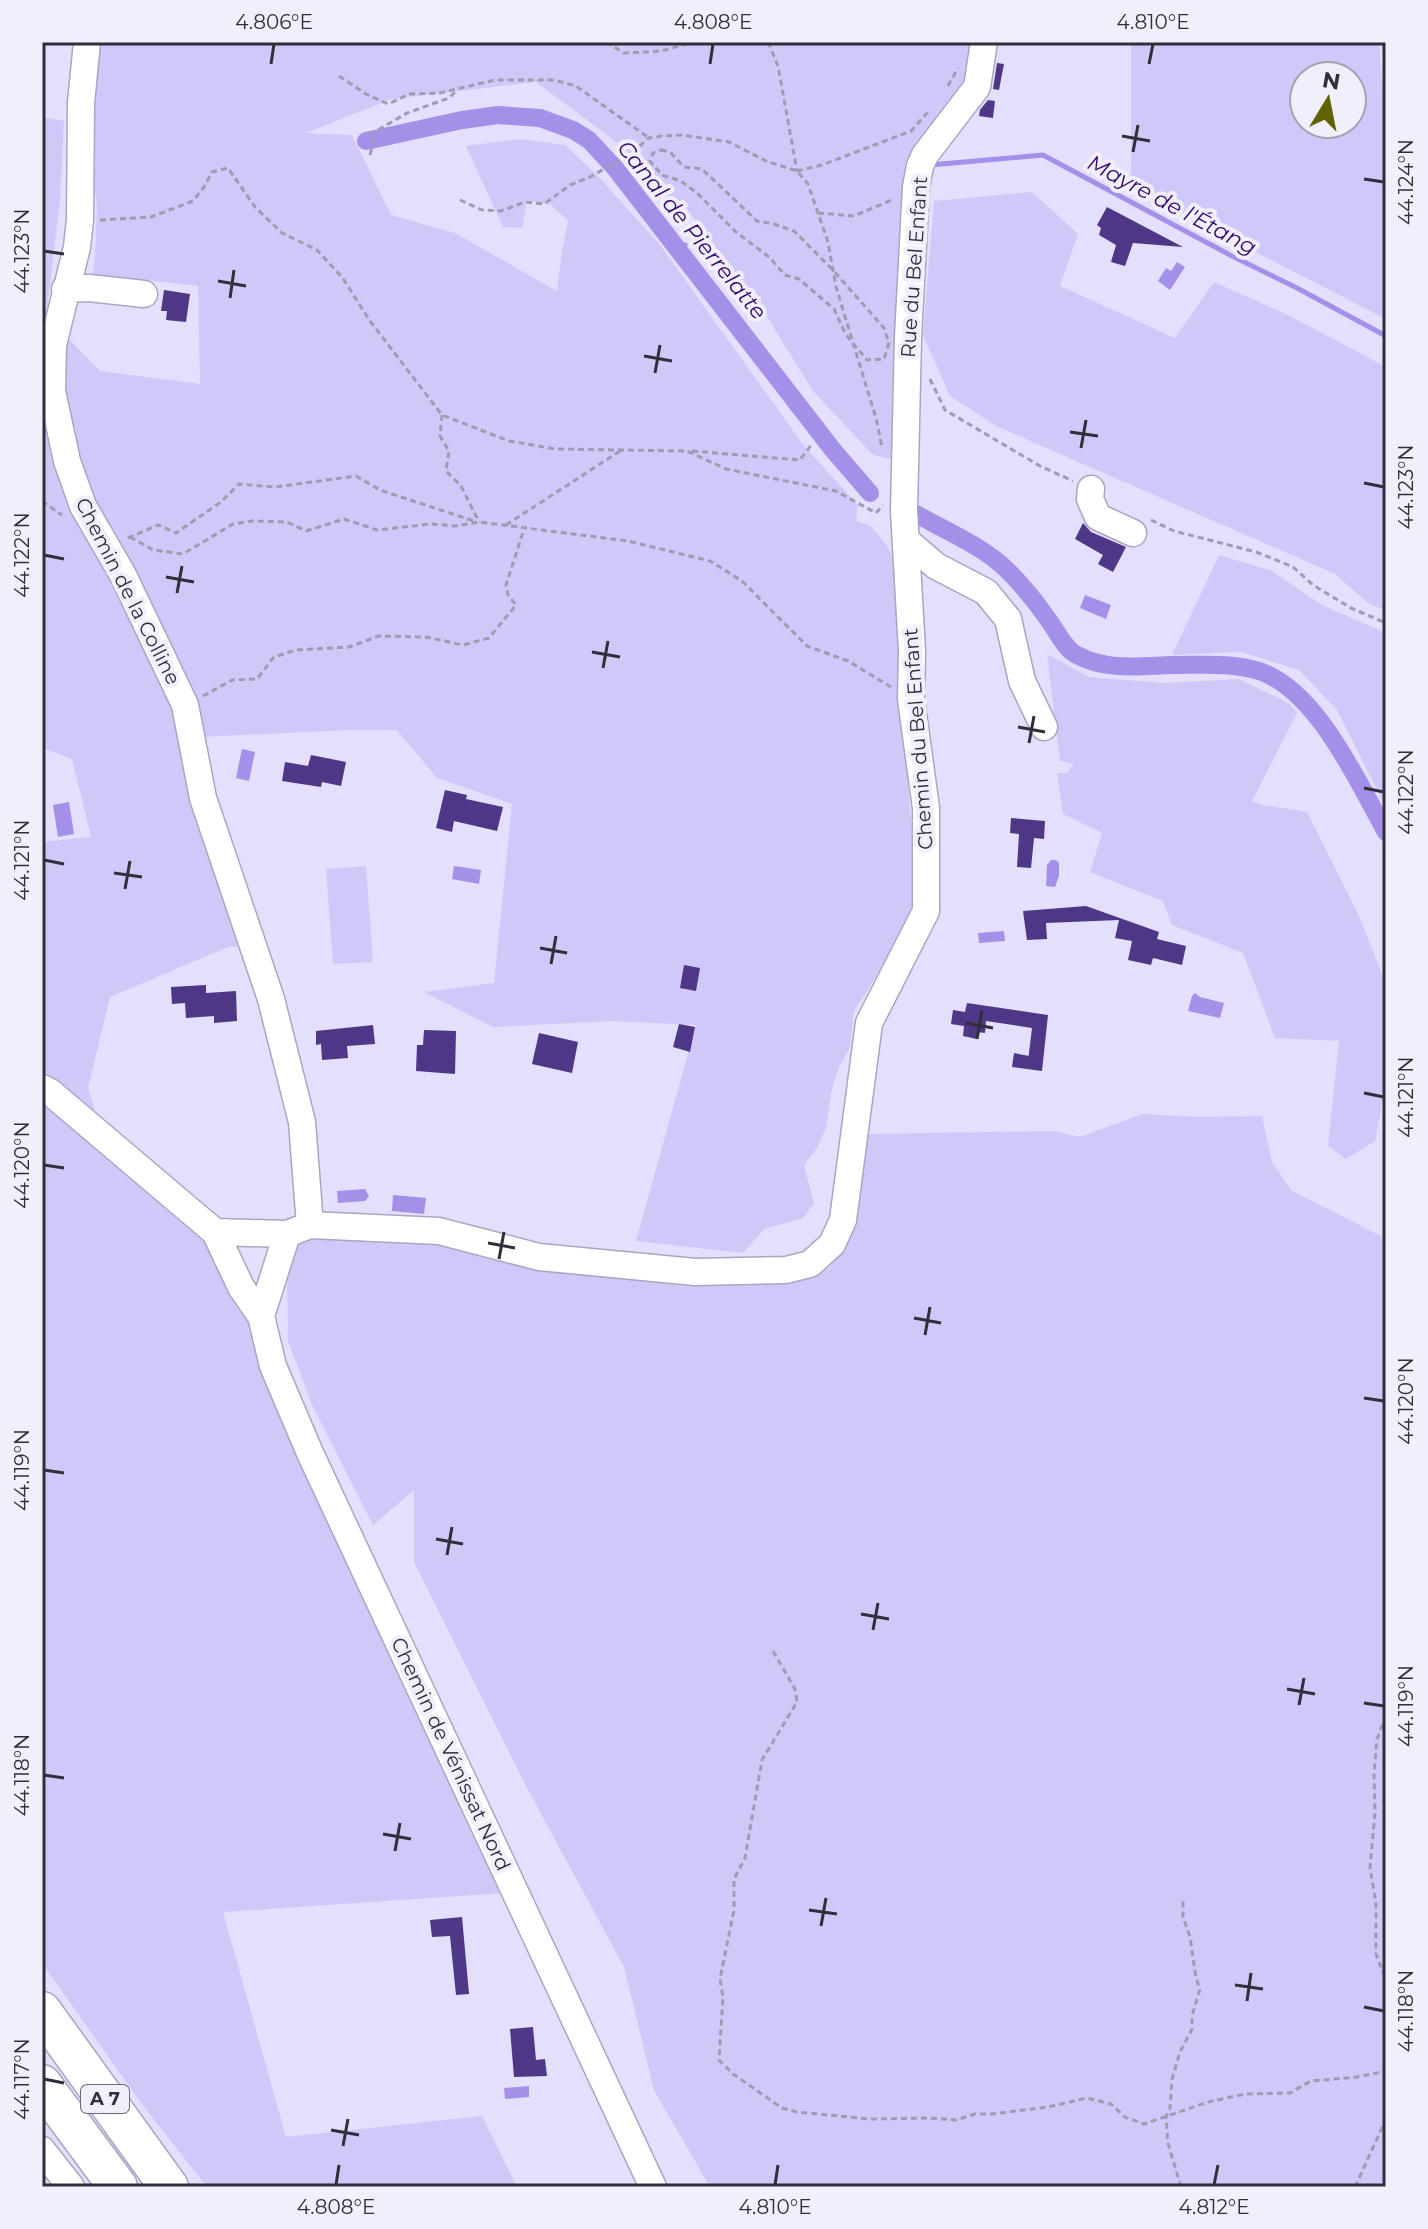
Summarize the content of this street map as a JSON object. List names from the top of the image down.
{
  "streets": {
    "highway": ["A 7"],
    "street": [
      "Rue du Bel Enfant",
      "Chemin de la Colline",
      "Chemin du Bel Enfant",
      "Chemin de Vénissat Nord"
    ]
  },
  "crossings": [
    ["Rue du Bel Enfant", "Chemin du Bel Enfant"],
    ["Chemin de la Colline", "Chemin du Bel Enfant"],
    ["Chemin du Bel Enfant", "Chemin de Vénissat Nord"]
  ],
  "water": ["Mayre de l'Étang", "Canal de Pierrelatte"],
  "north": "top",
  "coordinates": [
    "4.806°E",
    "4.808°E",
    "4.810°E",
    "44.124°N",
    "44.123°N",
    "44.122°N",
    "44.121°N",
    "44.120°N",
    "44.119°N",
    "44.118°N",
    "44.117°N",
    "4.812°E"
  ]
}
